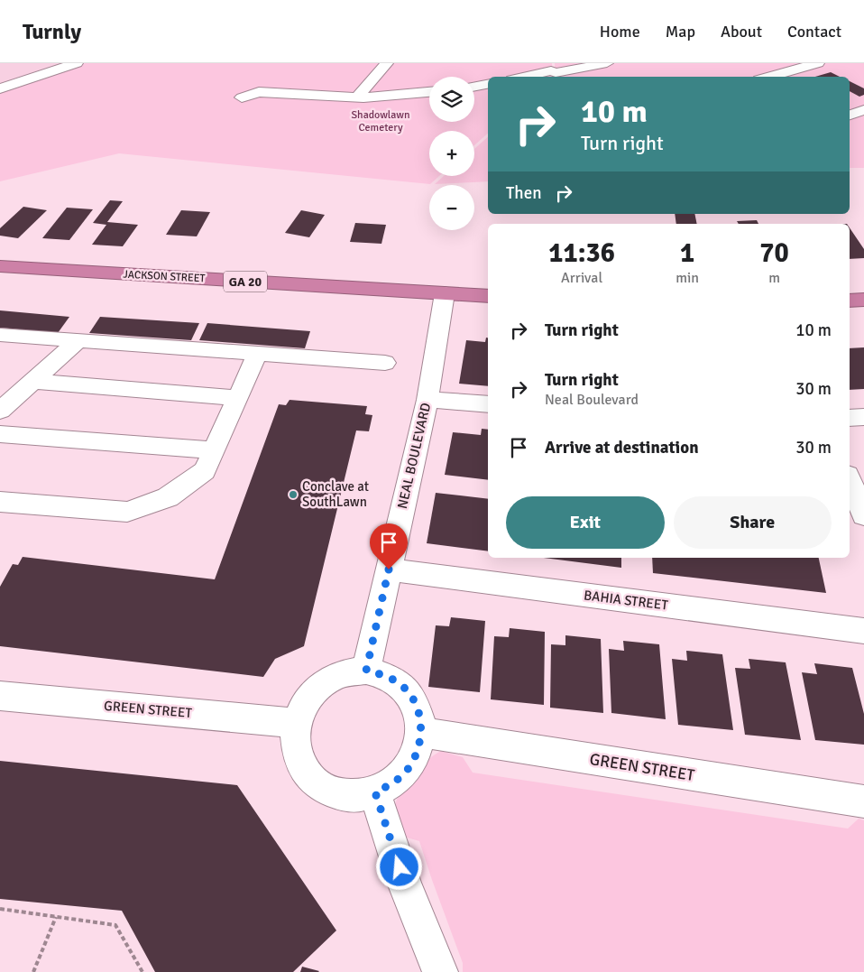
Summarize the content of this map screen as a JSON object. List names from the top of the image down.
{
  "streets": {
    "highway": ["JACKSON STREET", "GA 20"],
    "street": ["NEAL BOULEVARD", "BAHIA STREET", "GREEN STREET"]
  },
  "crossings": [
    ["JACKSON STREET", "NEAL BOULEVARD"],
    ["NEAL BOULEVARD", "BAHIA STREET"],
    ["NEAL BOULEVARD", "GREEN STREET"]
  ],
  "parks": ["Shadowlawn Cemetery"],
  "places": ["Conclave at SouthLawn"],
  "page": {
    "header": "Turnly",
    "nav": [
      "Home",
      "Map",
      "About",
      "Contact"
    ],
    "map_buttons": ["+", "−"],
    "turn": ["10 m", "Turn right"],
    "then": "Then",
    "eta": [
      "11:36",
      "Arrival",
      "1",
      "min",
      "70",
      "m"
    ],
    "list": [
      {
        "name": "Turn right",
        "value": "10 m"
      },
      {
        "name": "Turn right",
        "note": "Neal Boulevard",
        "value": "30 m"
      },
      {
        "name": "Arrive at destination",
        "value": "30 m"
      }
    ],
    "buttons": ["Exit", "Share"]
  }
}
